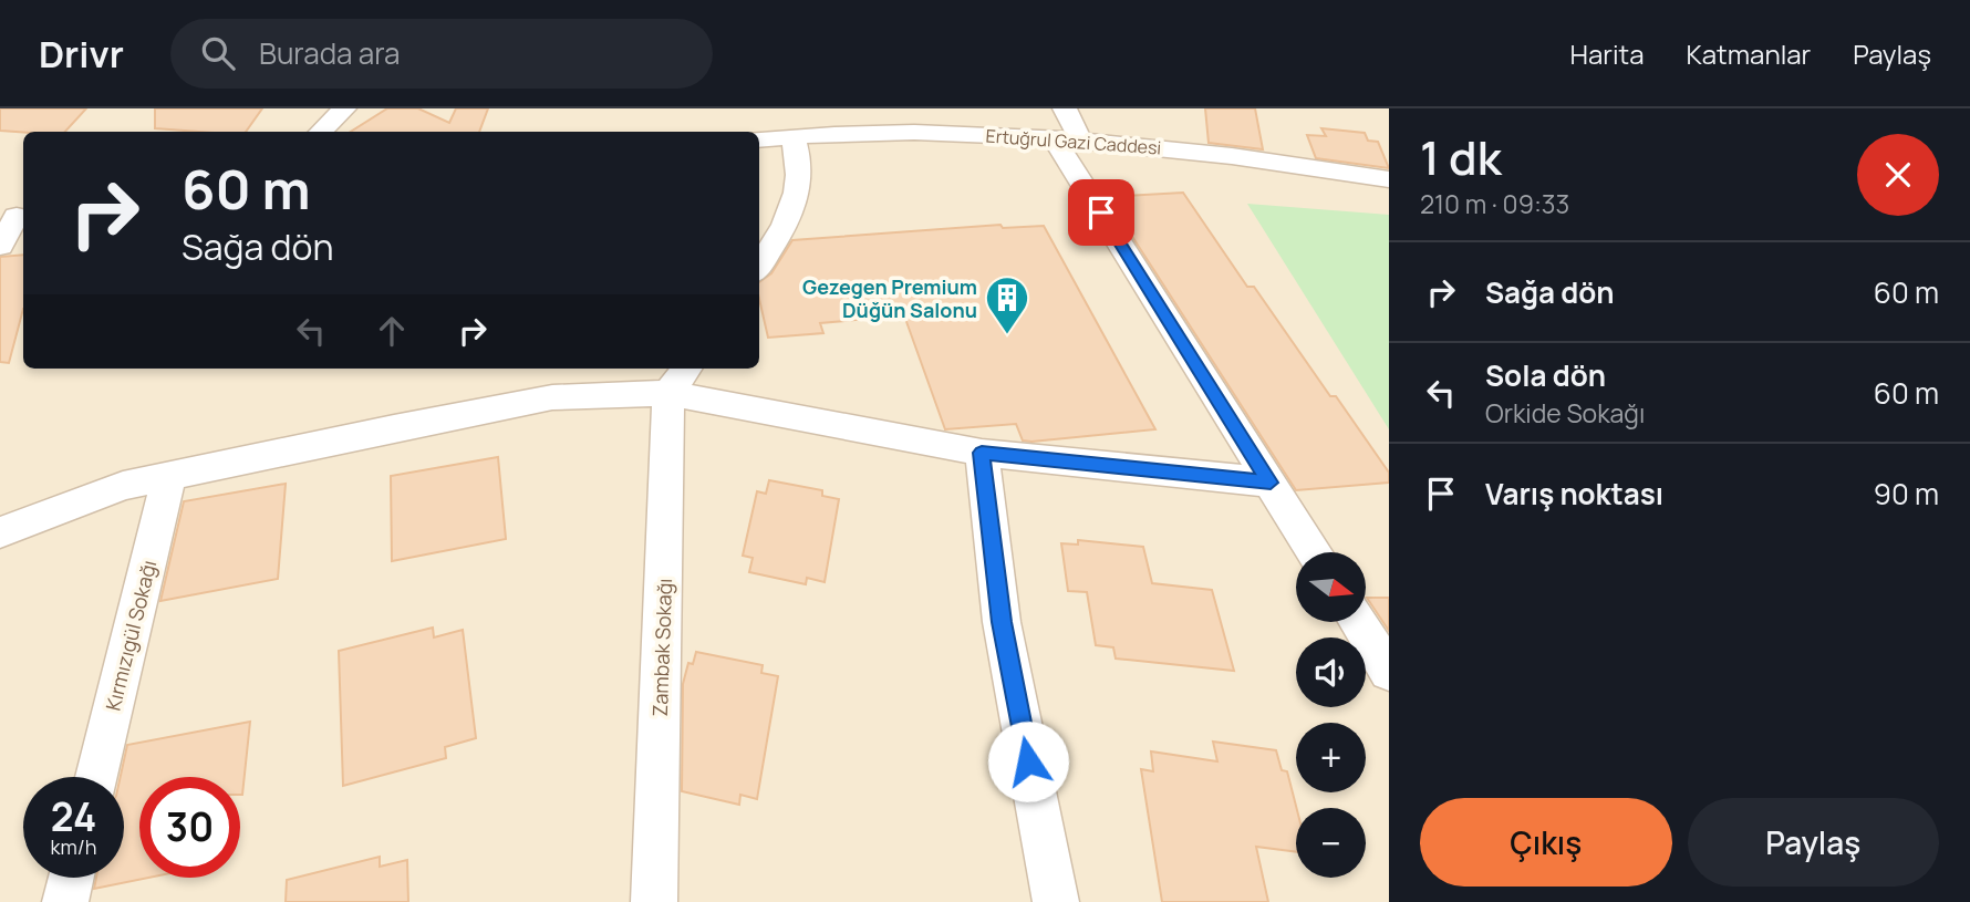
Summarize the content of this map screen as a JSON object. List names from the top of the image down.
{
  "streets": {
    "street": ["Ertuğrul Gazi Caddesi", "Kırmızıgül Sokağı", "Zambak Sokağı"]
  },
  "places": {
    "building": ["Gezegen Premium Düğün Salonu"]
  },
  "north": "right",
  "page": {
    "header": "Drivr",
    "search": "Burada ara",
    "nav": ["Harita", "Katmanlar", "Paylaş"],
    "heading": ["1 dk", "210 m · 09:33"],
    "turn": ["60 m", "Sağa dön"],
    "list": [
      {
        "name": "Sağa dön",
        "value": "60 m"
      },
      {
        "name": "Sola dön",
        "note": "Orkide Sokağı",
        "value": "60 m"
      },
      {
        "name": "Varış noktası",
        "value": "90 m"
      }
    ],
    "map_buttons": ["+", "−"],
    "speed": "24 km/h",
    "limit": "30",
    "buttons": ["Çıkış", "Paylaş"]
  }
}
